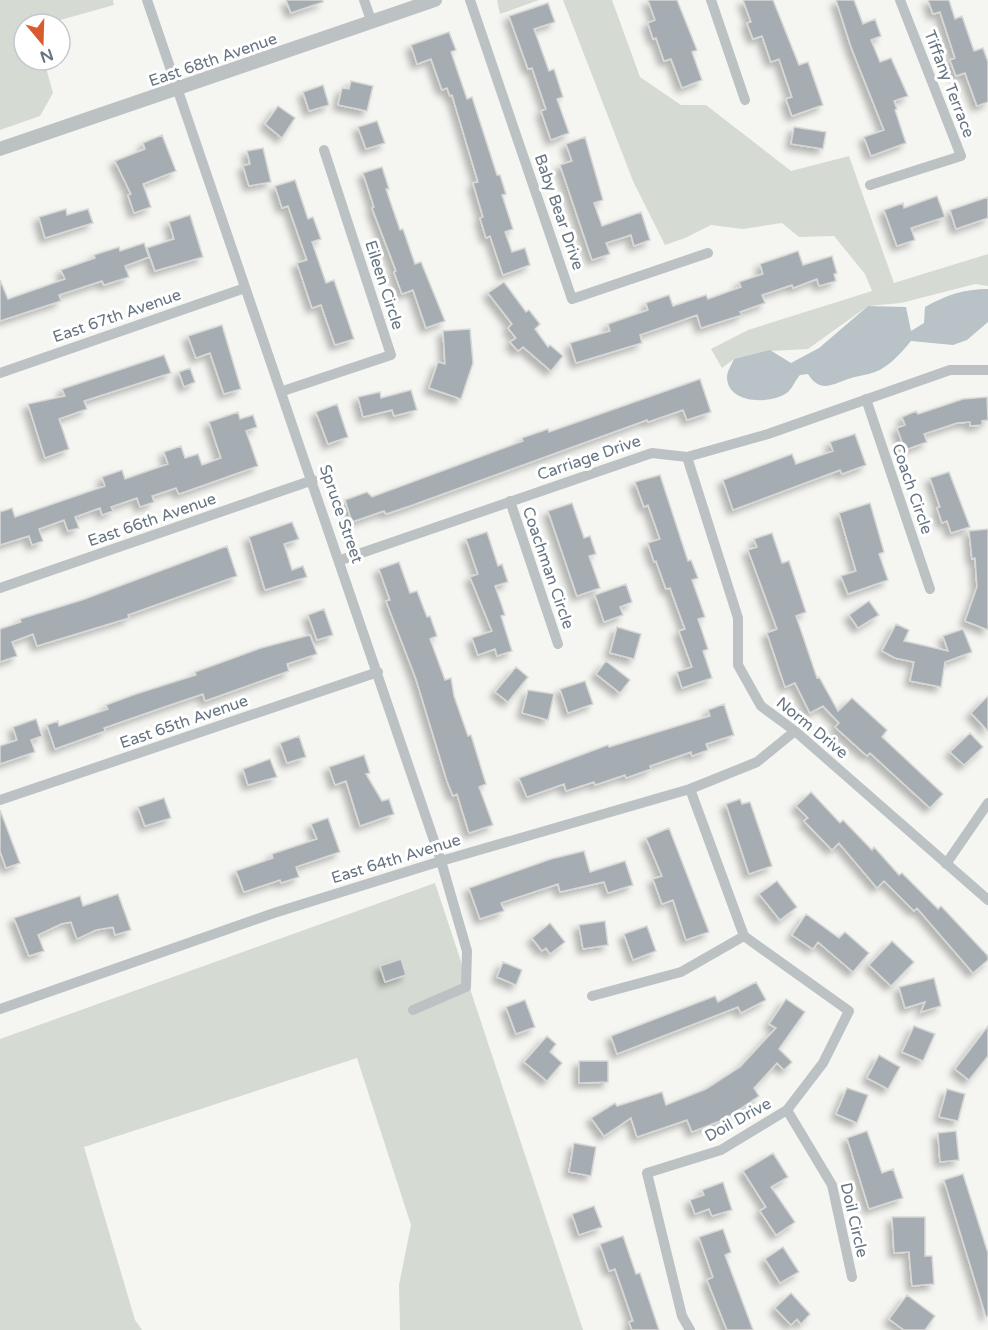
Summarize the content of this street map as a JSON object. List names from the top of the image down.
{
  "streets": {
    "street": [
      "East 68th Avenue",
      "Tiffany Terrace",
      "Baby Bear Drive",
      "Eileen Circle",
      "East 67th Avenue",
      "Carriage Drive",
      "Coach Circle",
      "Spruce Street",
      "East 66th Avenue",
      "Coachman Circle",
      "East 65th Avenue",
      "Norm Drive",
      "East 64th Avenue",
      "Doil Drive",
      "Doil Circle"
    ]
  },
  "crossings": [
    ["East 68th Avenue", "Spruce Street"],
    ["Eileen Circle", "Spruce Street"],
    ["East 67th Avenue", "Spruce Street"],
    ["Carriage Drive", "Coach Circle"],
    ["Carriage Drive", "Spruce Street"],
    ["Carriage Drive", "Coachman Circle"],
    ["Carriage Drive", "Norm Drive"],
    ["Spruce Street", "East 66th Avenue"],
    ["Spruce Street", "East 65th Avenue"],
    ["Spruce Street", "East 64th Avenue"],
    ["Norm Drive", "East 64th Avenue"],
    ["Doil Drive", "Doil Circle"]
  ],
  "north": "bottom"
}
